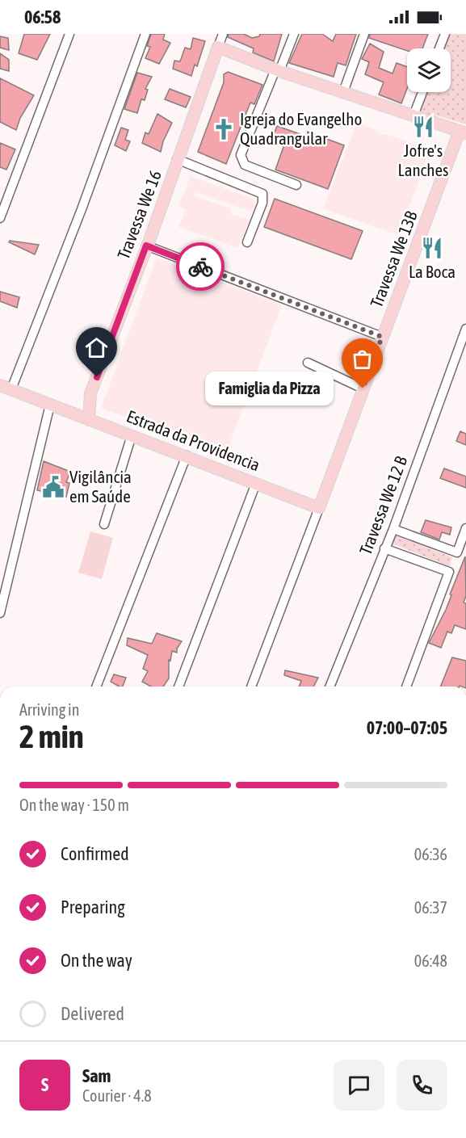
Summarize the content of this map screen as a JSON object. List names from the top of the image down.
{
  "streets": {
    "main road": ["Travessa We 16", "Travessa We 13B", "Estrada da Providencia"],
    "street": ["Travessa We 12 B"]
  },
  "crossings": [
    ["Travessa We 13B", "Estrada da Providencia"]
  ],
  "places": {
    "restaurant": ["Jofre's Lanches", "La Boca"],
    "church": ["Igreja do Evangelho Quadrangular"],
    "other": ["Famiglia da Pizza"],
    "public building": ["Vigilância em Saúde"]
  },
  "page": {
    "status": "06:58",
    "bubble": "Famiglia da Pizza",
    "heading": ["2 min", "Arriving in", "07:00–07:05"],
    "panel": ["Sam", "Courier · 4.8"],
    "bar": "On the way · 150 m",
    "list": [
      ["Confirmed", "06:36"],
      ["Preparing", "06:37"],
      ["On the way", "06:48"],
      "Delivered"
    ],
    "round": "S"
  }
}
